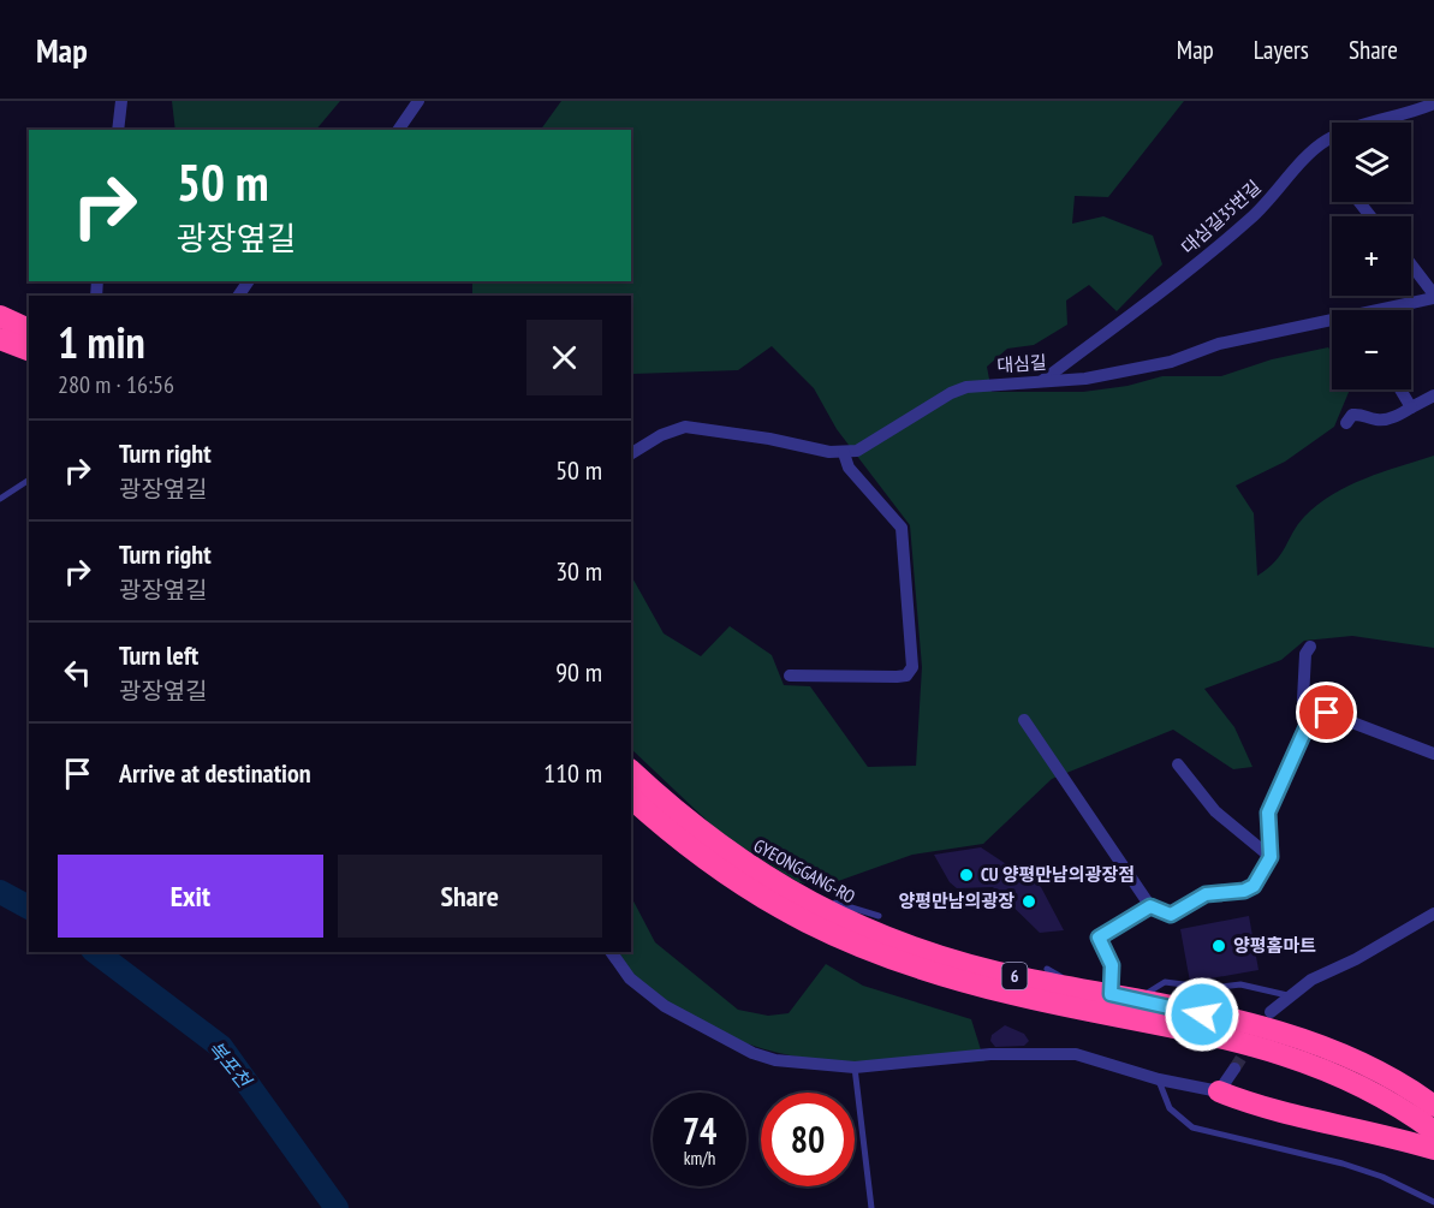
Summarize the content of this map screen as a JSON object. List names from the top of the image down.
{
  "streets": {
    "highway": ["GYEONGGANG-RO", "6"],
    "street": ["대심길35번길", "대심길"]
  },
  "crossings": [
    ["대심길35번길", "대심길"]
  ],
  "water": ["복포천"],
  "places": ["CU 양평만남의광장점", "양평만남의광장", "양평홈마트"],
  "page": {
    "header": "Map",
    "nav": ["Map", "Layers", "Share"],
    "map_buttons": ["+", "−"],
    "turn": ["50 m", "광장옆길"],
    "heading": ["1 min", "280 m · 16:56"],
    "list": [
      {
        "name": "Turn right",
        "note": "광장옆길",
        "value": "50 m"
      },
      {
        "name": "Turn right",
        "note": "광장옆길",
        "value": "30 m"
      },
      {
        "name": "Turn left",
        "note": "광장옆길",
        "value": "90 m"
      },
      {
        "name": "Arrive at destination",
        "value": "110 m"
      }
    ],
    "buttons": ["Exit", "Share"],
    "speed": "74 km/h",
    "limit": "80"
  }
}
